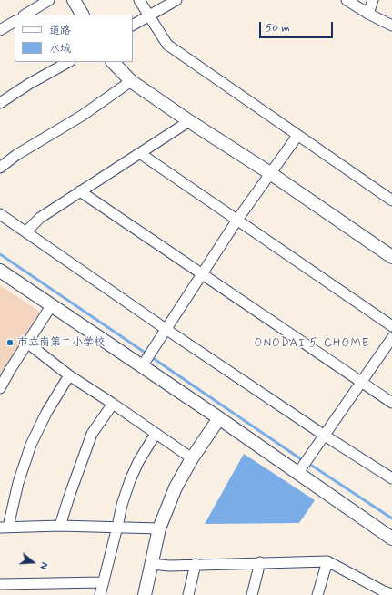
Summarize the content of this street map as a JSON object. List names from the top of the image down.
{
  "districts": ["ONODAI 5-CHOME"],
  "places": ["市立南第二小学校"],
  "legend": ["道路", "水域"],
  "scale_bar": "50 m",
  "north": "right"
}
